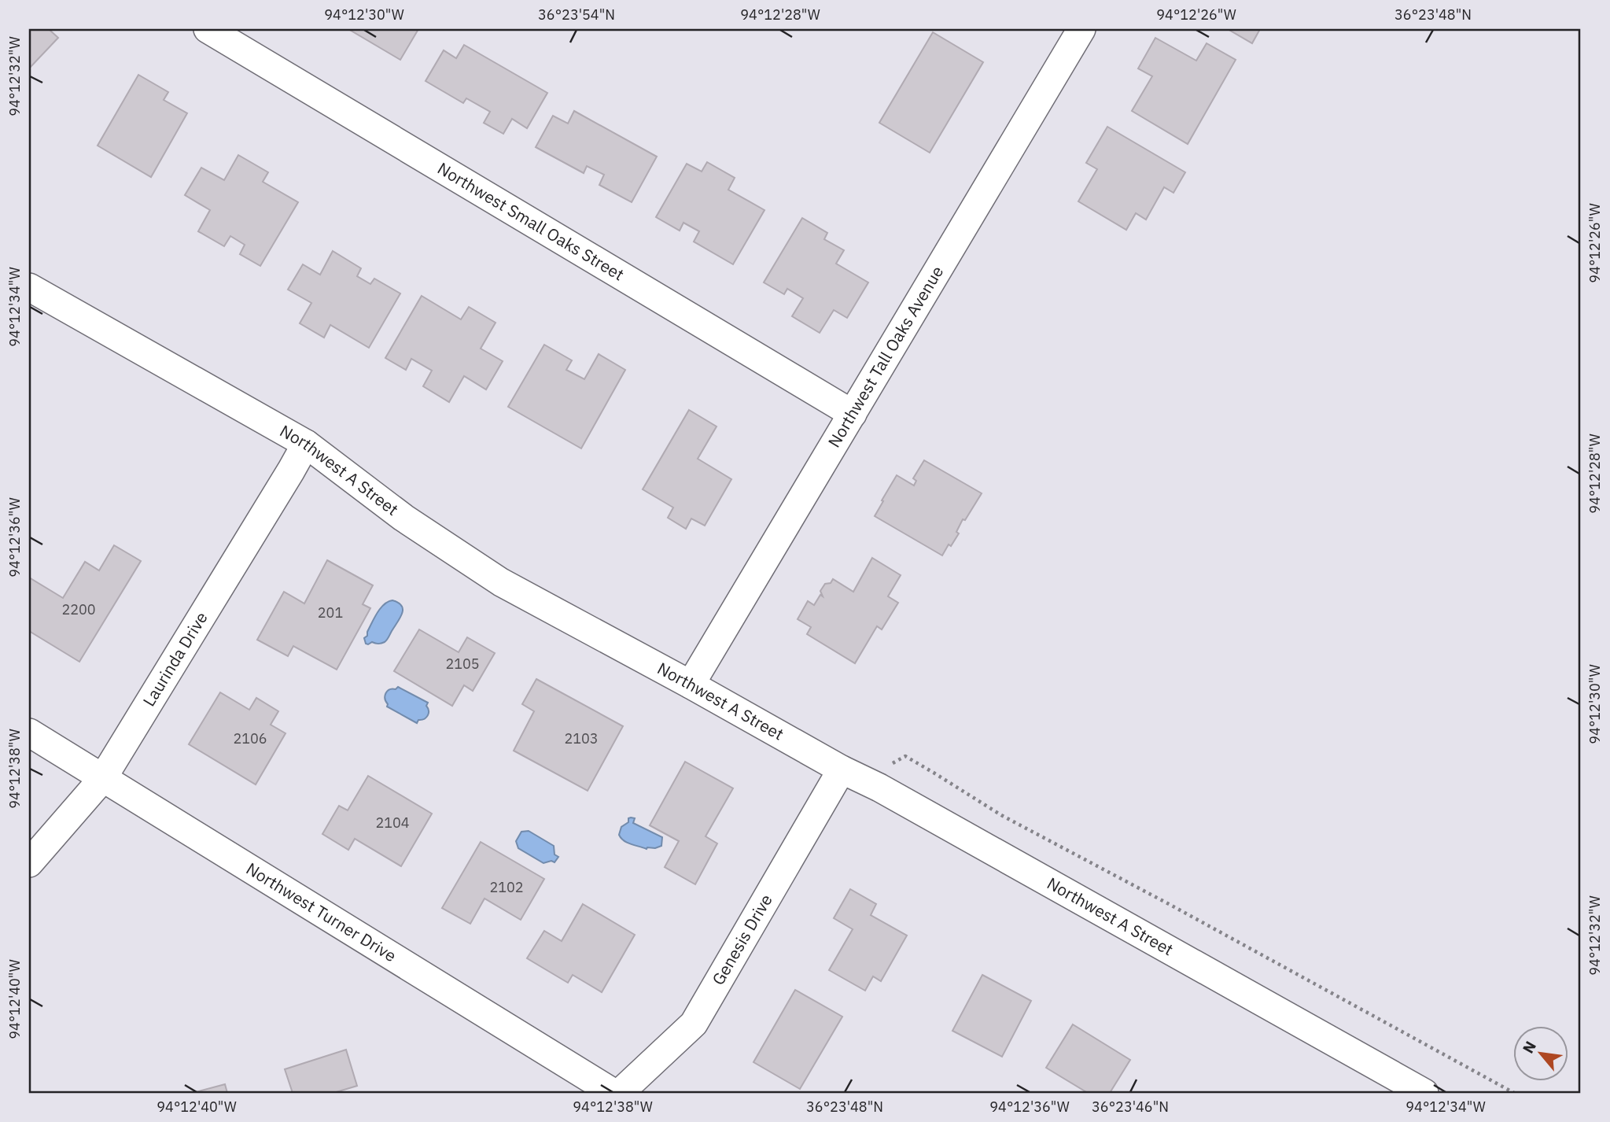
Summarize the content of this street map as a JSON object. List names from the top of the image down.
{
  "streets": {
    "street": [
      "Northwest Small Oaks Street",
      "Northwest Tall Oaks Avenue",
      "Northwest A Street",
      "Laurinda Drive",
      "Northwest Turner Drive",
      "Genesis Drive"
    ]
  },
  "crossings": [
    ["Northwest Small Oaks Street", "Northwest Tall Oaks Avenue"],
    ["Northwest Tall Oaks Avenue", "Northwest A Street"],
    ["Northwest A Street", "Laurinda Drive"],
    ["Northwest A Street", "Genesis Drive"],
    ["Laurinda Drive", "Northwest Turner Drive"]
  ],
  "house_numbers": [
    "2200",
    "201",
    "2105",
    "2106",
    "2103",
    "2104",
    "2102"
  ],
  "north": "top left",
  "coordinates": [
    "94°12'30\"W",
    "36°23'54\"N",
    "94°12'28\"W",
    "94°12'26\"W",
    "36°23'48\"N",
    "94°12'32\"W",
    "94°12'34\"W",
    "94°12'36\"W",
    "94°12'38\"W",
    "94°12'40\"W",
    "36°23'46\"N"
  ]
}
